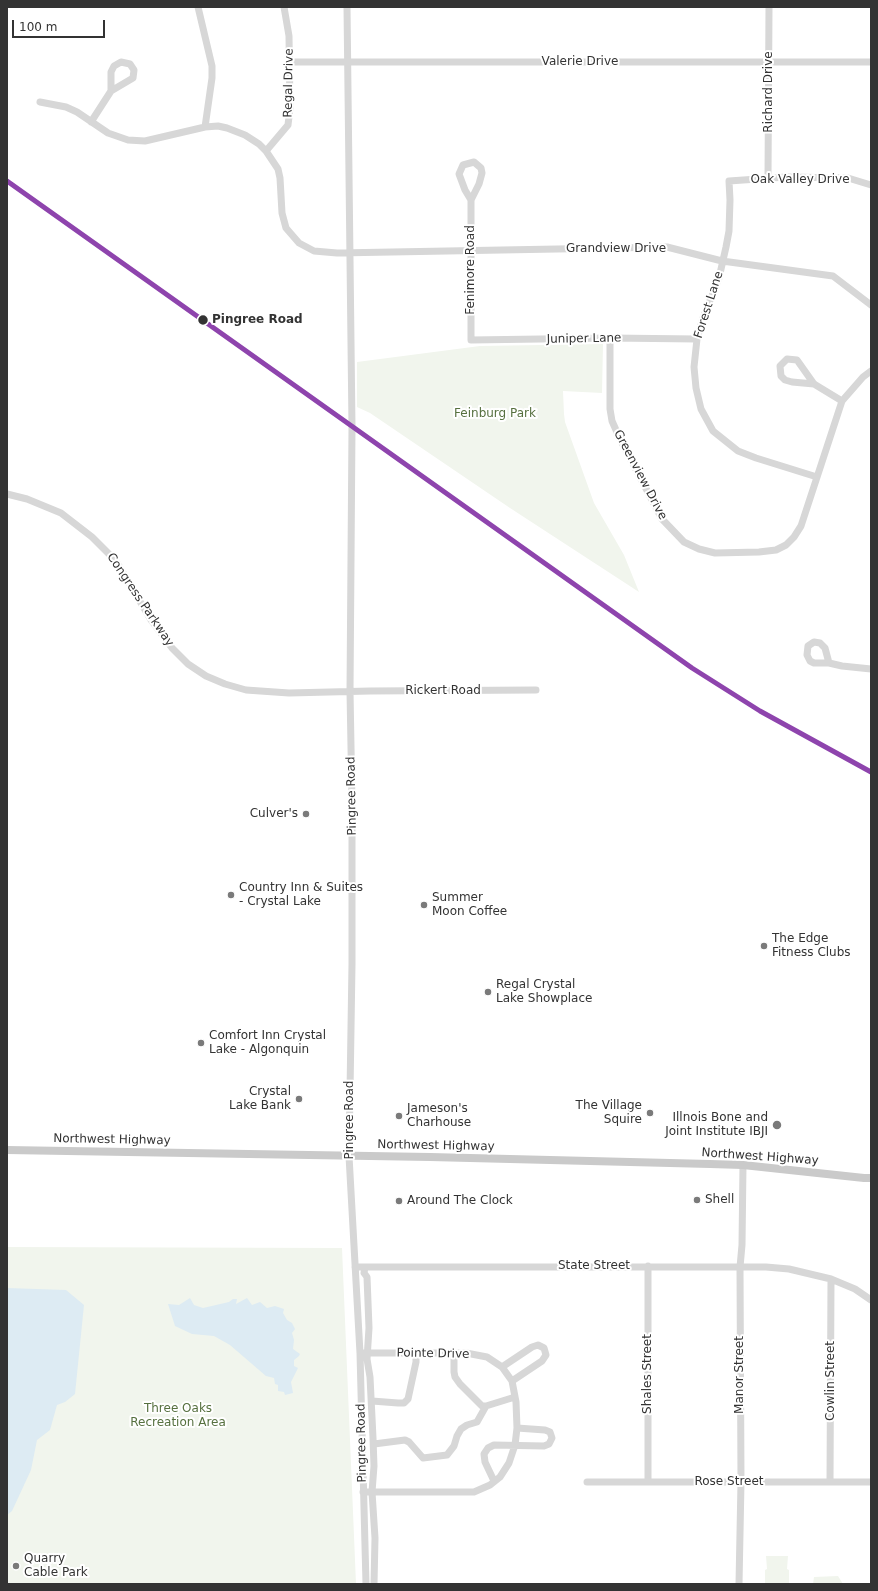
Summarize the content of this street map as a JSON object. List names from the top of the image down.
{
  "streets": {
    "main road": ["Northwest Highway"],
    "street": [
      "Valerie Drive",
      "Regal Drive",
      "Richard Drive",
      "Oak Valley Drive",
      "Grandview Drive",
      "Fenimore Road",
      "Forest Lane",
      "Juniper Lane",
      "Greenview Drive",
      "Congress Parkway",
      "Rickert Road",
      "Pingree Road",
      "State Street",
      "Pointe Drive",
      "Shales Street",
      "Manor Street",
      "Cowlin Street",
      "Rose Street"
    ]
  },
  "crossings": [
    ["Valerie Drive", "Regal Drive"],
    ["Valerie Drive", "Richard Drive"],
    ["Valerie Drive", "Pingree Road"],
    ["Regal Drive", "Grandview Drive"],
    ["Richard Drive", "Oak Valley Drive"],
    ["Oak Valley Drive", "Forest Lane"],
    ["Grandview Drive", "Fenimore Road"],
    ["Grandview Drive", "Forest Lane"],
    ["Grandview Drive", "Pingree Road"],
    ["Fenimore Road", "Juniper Lane"],
    ["Forest Lane", "Juniper Lane"],
    ["Forest Lane", "Greenview Drive"],
    ["Juniper Lane", "Greenview Drive"],
    ["Congress Parkway", "Rickert Road"],
    ["Congress Parkway", "Pingree Road"],
    ["Rickert Road", "Pingree Road"],
    ["Pingree Road", "Northwest Highway"],
    ["Pingree Road", "State Street"],
    ["Pingree Road", "Pointe Drive"],
    ["Northwest Highway", "Manor Street"],
    ["State Street", "Shales Street"],
    ["State Street", "Manor Street"],
    ["State Street", "Cowlin Street"],
    ["Shales Street", "Rose Street"],
    ["Manor Street", "Rose Street"],
    ["Cowlin Street", "Rose Street"]
  ],
  "parks": ["Feinburg Park", "Three Oaks Recreation Area"],
  "places": [
    "Pingree Road",
    "Culver's",
    "Country Inn & Suites - Crystal Lake",
    "Summer Moon Coffee",
    "The Edge Fitness Clubs",
    "Regal Crystal Lake Showplace",
    "Comfort Inn Crystal Lake - Algonquin",
    "Crystal Lake Bank",
    "The Village Squire",
    "Jameson's Charhouse",
    "Illnois Bone and Joint Institute IBJI",
    "Shell",
    "Around The Clock",
    "Quarry Cable Park"
  ],
  "scale_bar": "100 m"
}
